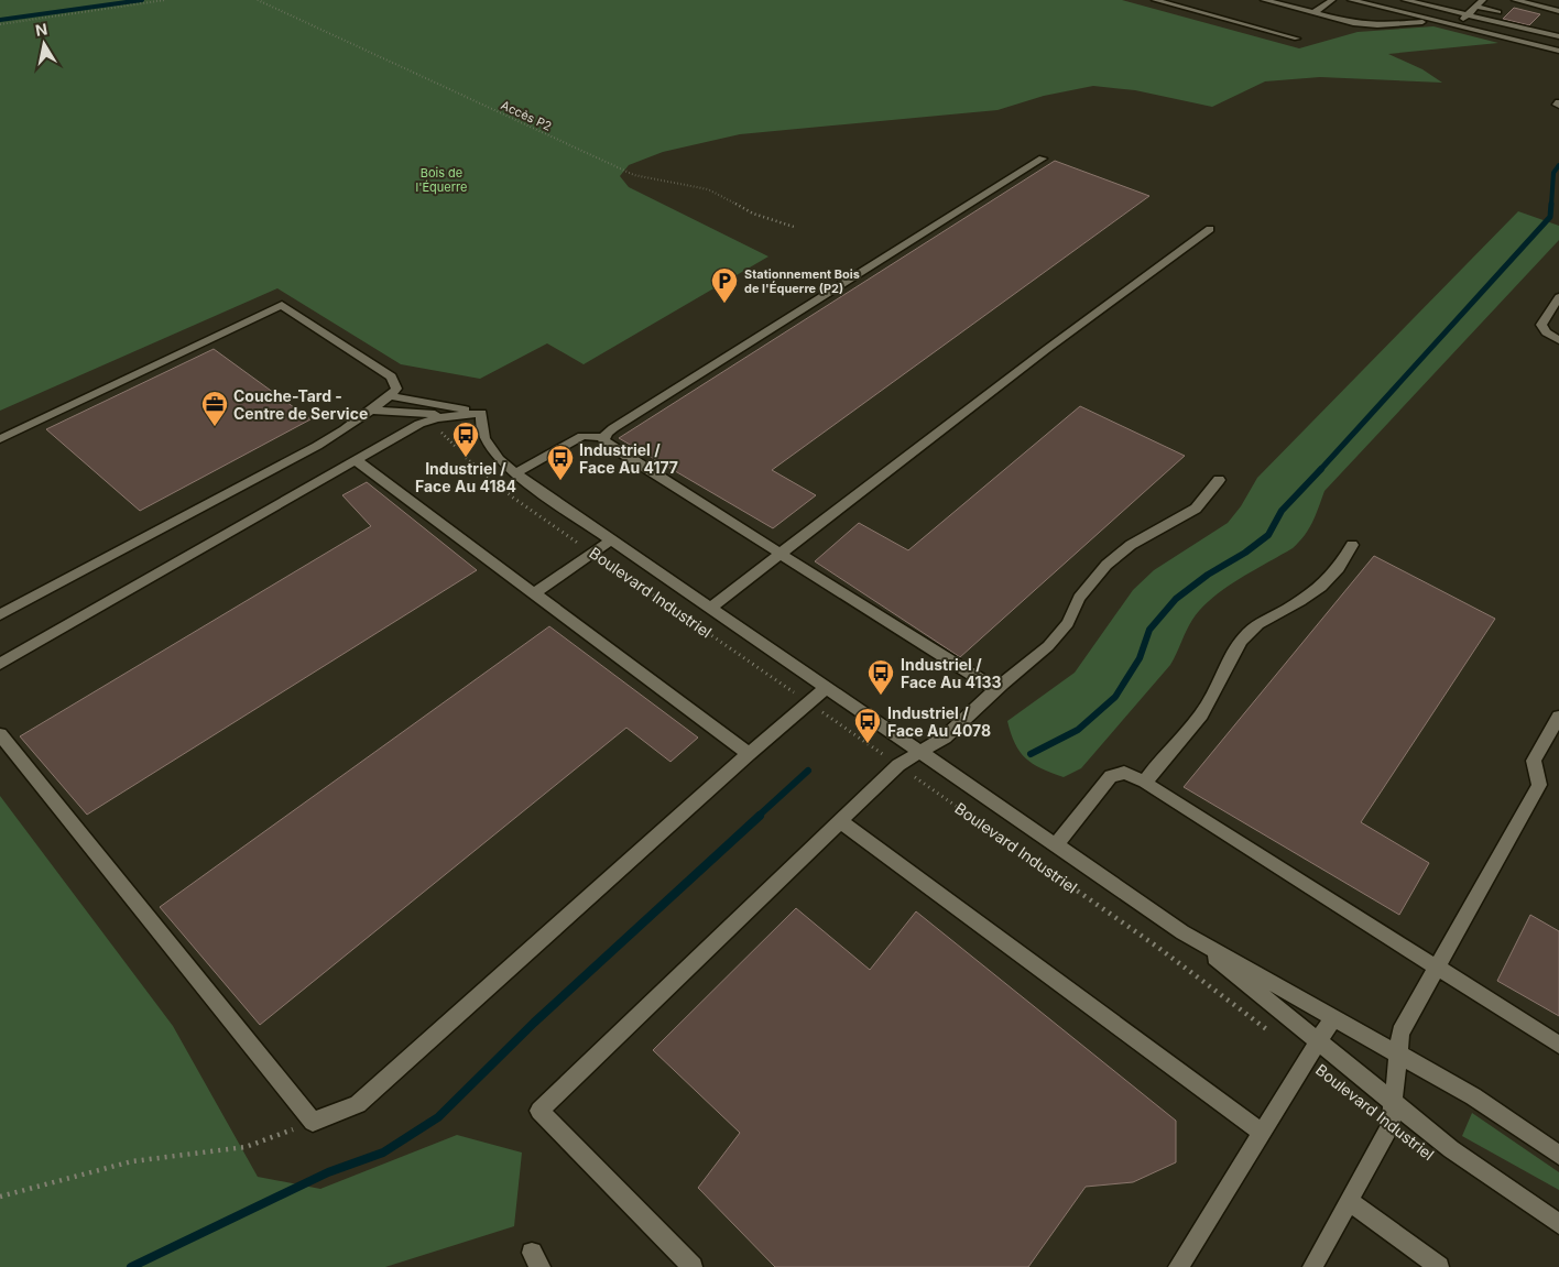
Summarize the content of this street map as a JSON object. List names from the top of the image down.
{
  "streets": {
    "street": ["Boulevard Industriel"],
    "path": ["Accès P2"]
  },
  "parks": ["Bois de l'Équerre"],
  "places": {
    "parking": ["Stationnement Bois de l'Équerre (P2)"],
    "office": ["Couche-Tard - Centre de Service"],
    "bus stop": [
      "Industriel / Face Au 4184",
      "Industriel / Face Au 4177",
      "Industriel / Face Au 4133",
      "Industriel / Face Au 4078"
    ]
  },
  "north": "top"
}
